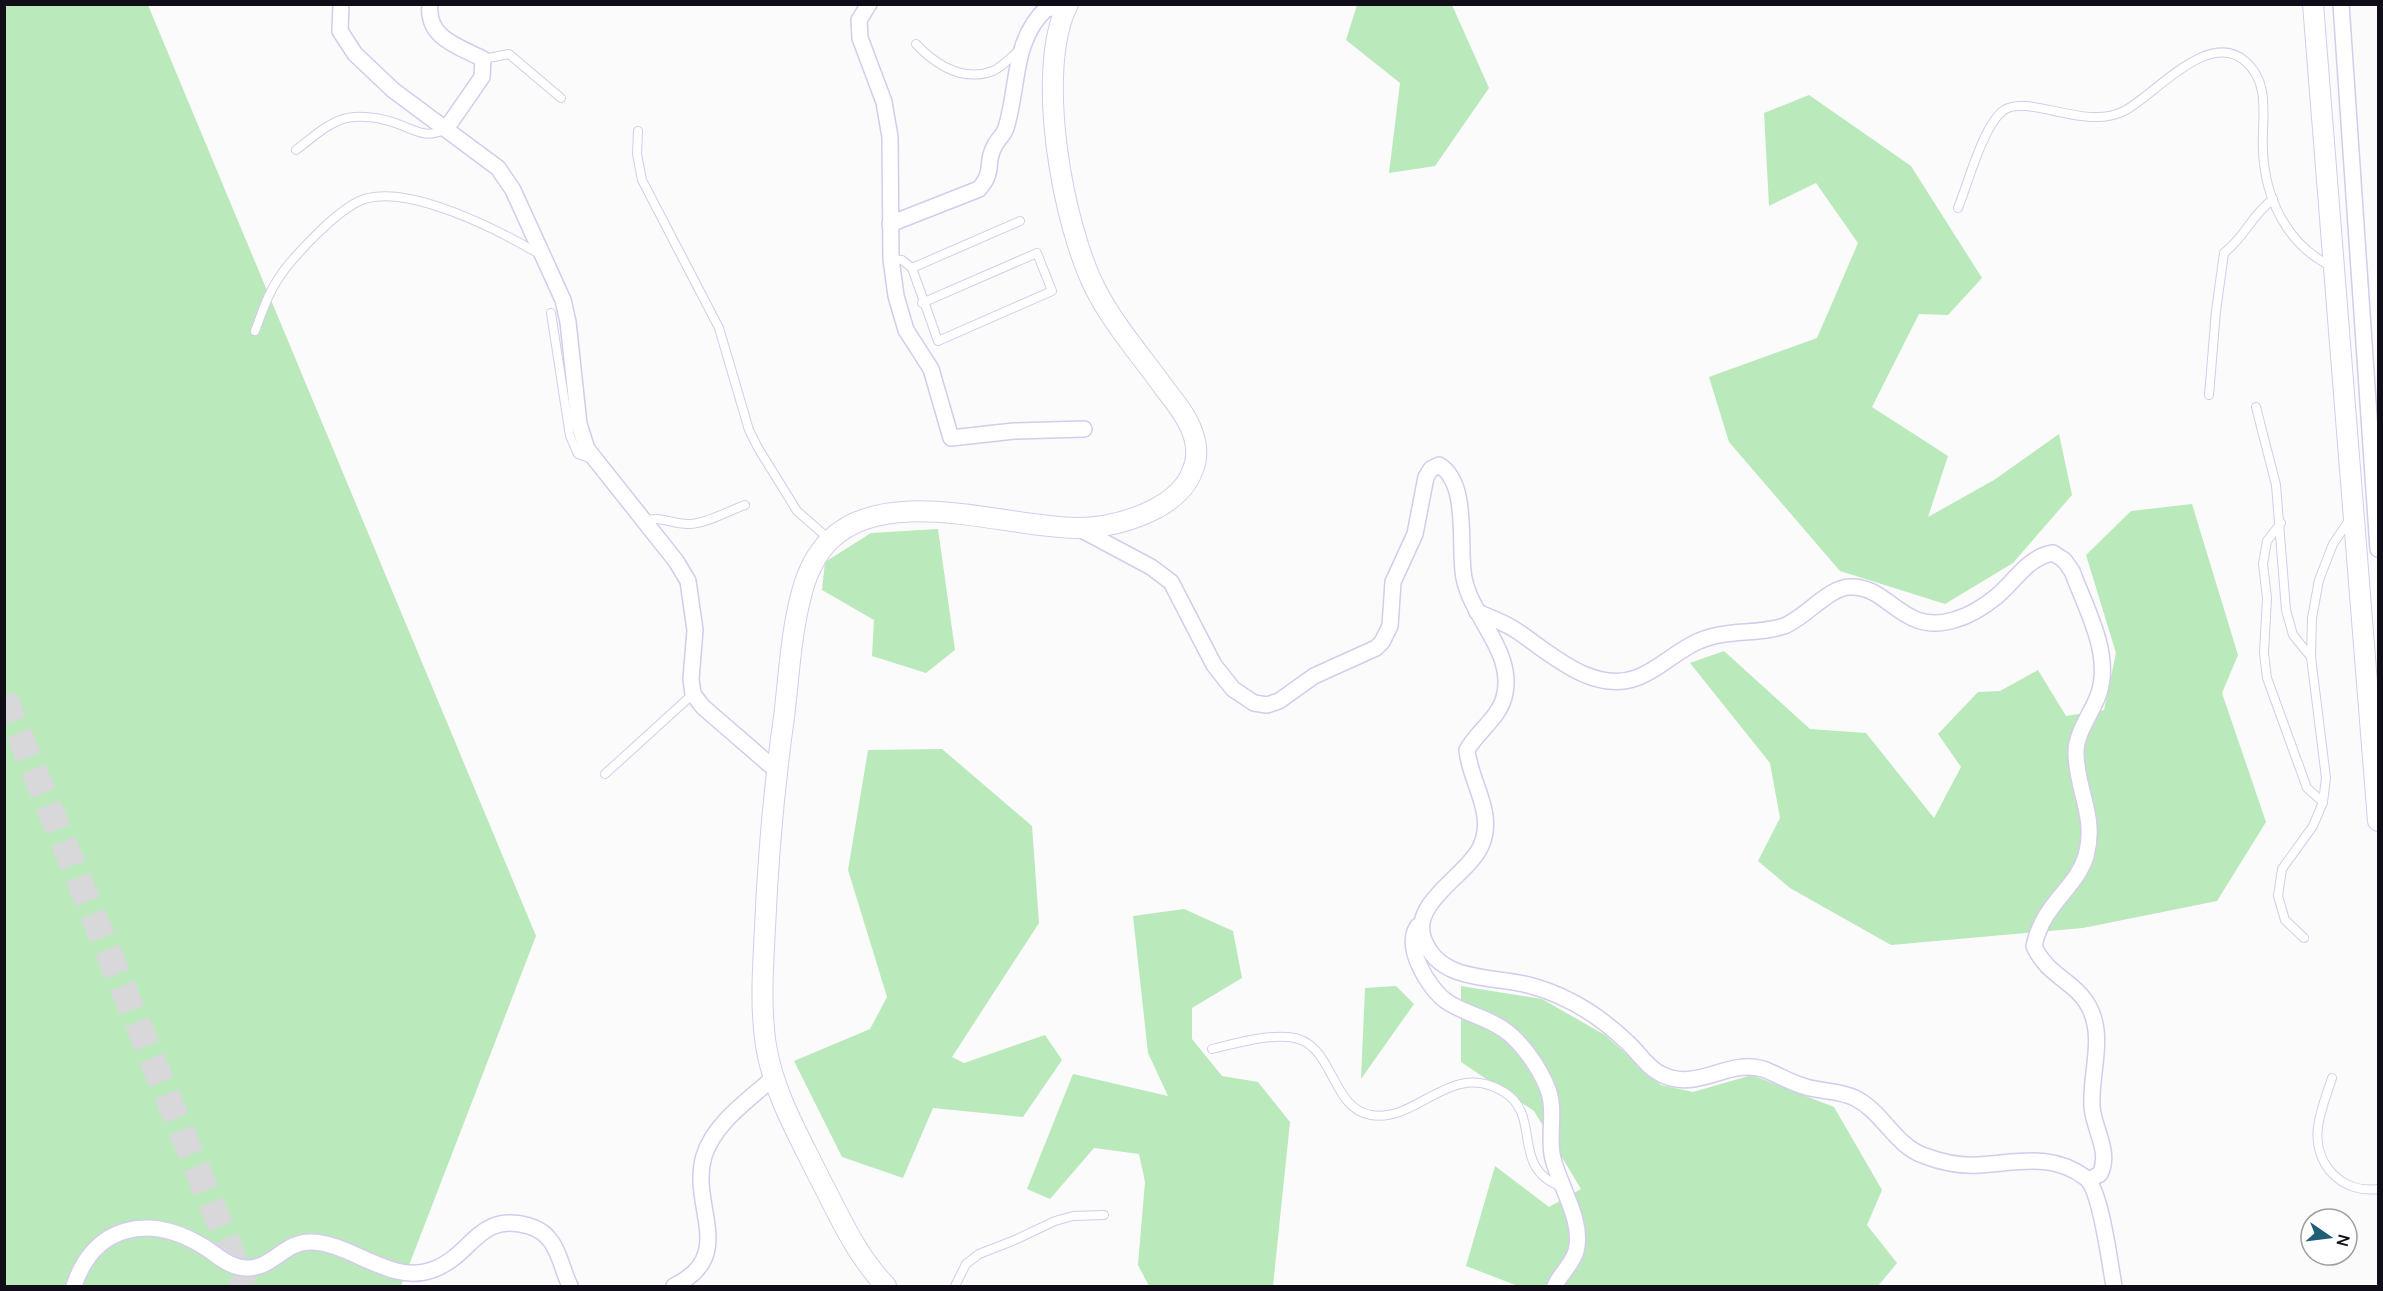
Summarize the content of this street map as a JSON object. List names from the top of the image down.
{
  "north": "right"
}
